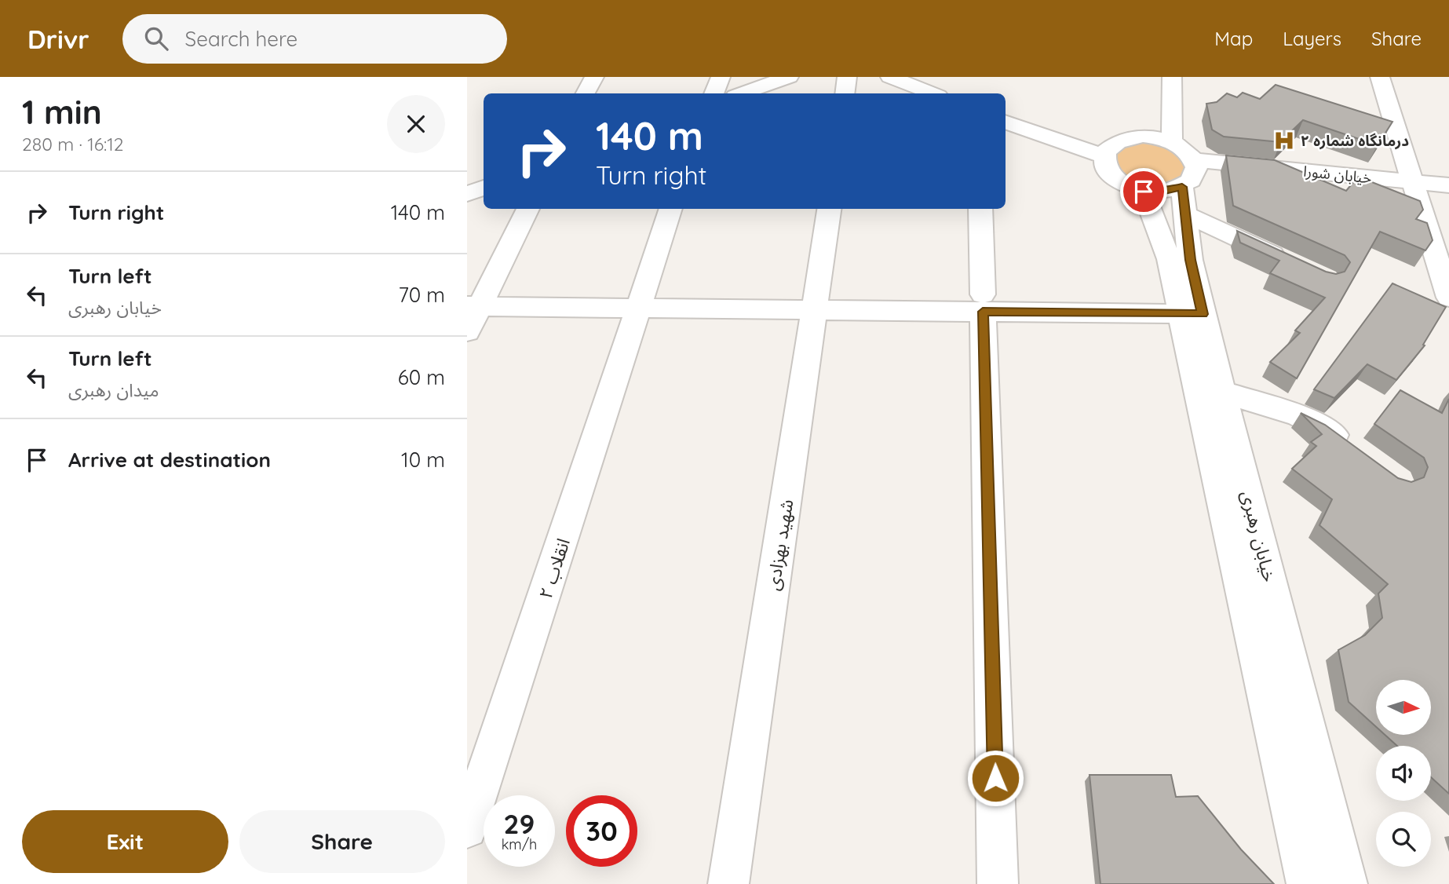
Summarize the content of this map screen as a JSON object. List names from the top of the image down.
{
  "streets": {
    "street": [
      "خیابان شورا",
      "خیابان رهبری",
      "شهید بهزادی",
      "انقلاب ۲"
    ]
  },
  "crossings": [
    ["خیابان شورا", "خیابان رهبری"]
  ],
  "places": {
    "hospital": ["درمانگاه شماره ۲"]
  },
  "north": "right",
  "page": {
    "header": "Drivr",
    "search": "Search here",
    "nav": ["Map", "Layers", "Share"],
    "heading": ["1 min", "280 m · 16:12"],
    "turn": ["140 m", "Turn right"],
    "list": [
      {
        "name": "Turn right",
        "value": "140 m"
      },
      {
        "name": "Turn left",
        "note": "خیابان رهبری",
        "value": "70 m"
      },
      {
        "name": "Turn left",
        "note": "میدان رهبری",
        "value": "60 m"
      },
      {
        "name": "Arrive at destination",
        "value": "10 m"
      }
    ],
    "speed": "29 km/h",
    "limit": "30",
    "buttons": ["Exit", "Share"]
  }
}
